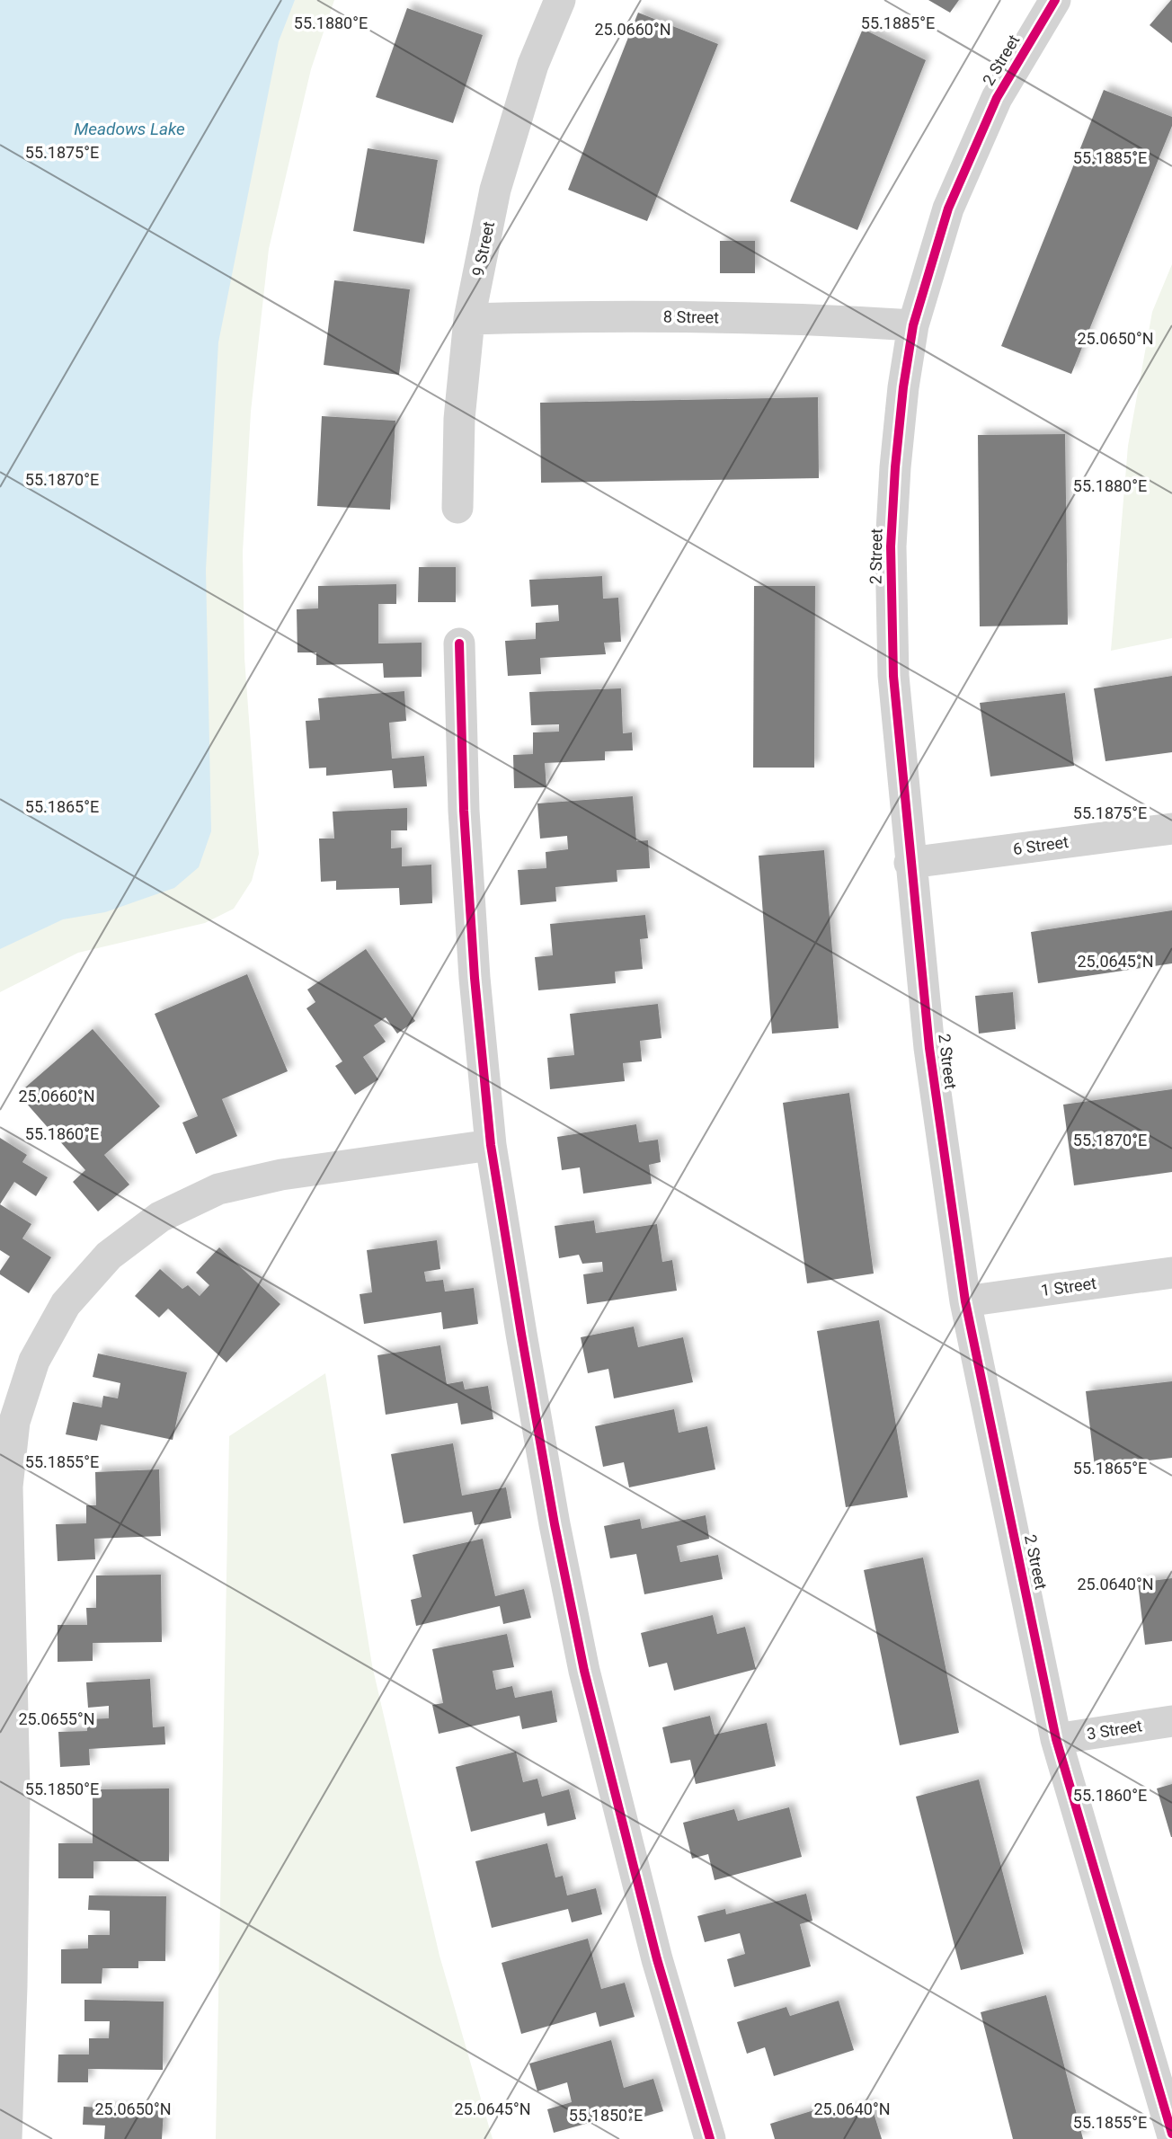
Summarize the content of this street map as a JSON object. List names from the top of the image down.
{
  "streets": {
    "street": [
      "2 Street",
      "9 Street",
      "8 Street",
      "6 Street",
      "1 Street",
      "3 Street"
    ]
  },
  "crossings": [
    ["2 Street", "8 Street"],
    ["2 Street", "6 Street"],
    ["2 Street", "1 Street"],
    ["2 Street", "3 Street"],
    ["9 Street", "8 Street"]
  ],
  "water": ["Meadows Lake"],
  "coordinates": [
    "55.1880°E",
    "55.1885°E",
    "25.0660°N",
    "55.1875°E",
    "25.0650°N",
    "55.1870°E",
    "55.1865°E",
    "25.0645°N",
    "55.1860°E",
    "55.1855°E",
    "25.0640°N",
    "25.0655°N",
    "55.1850°E"
  ]
}
